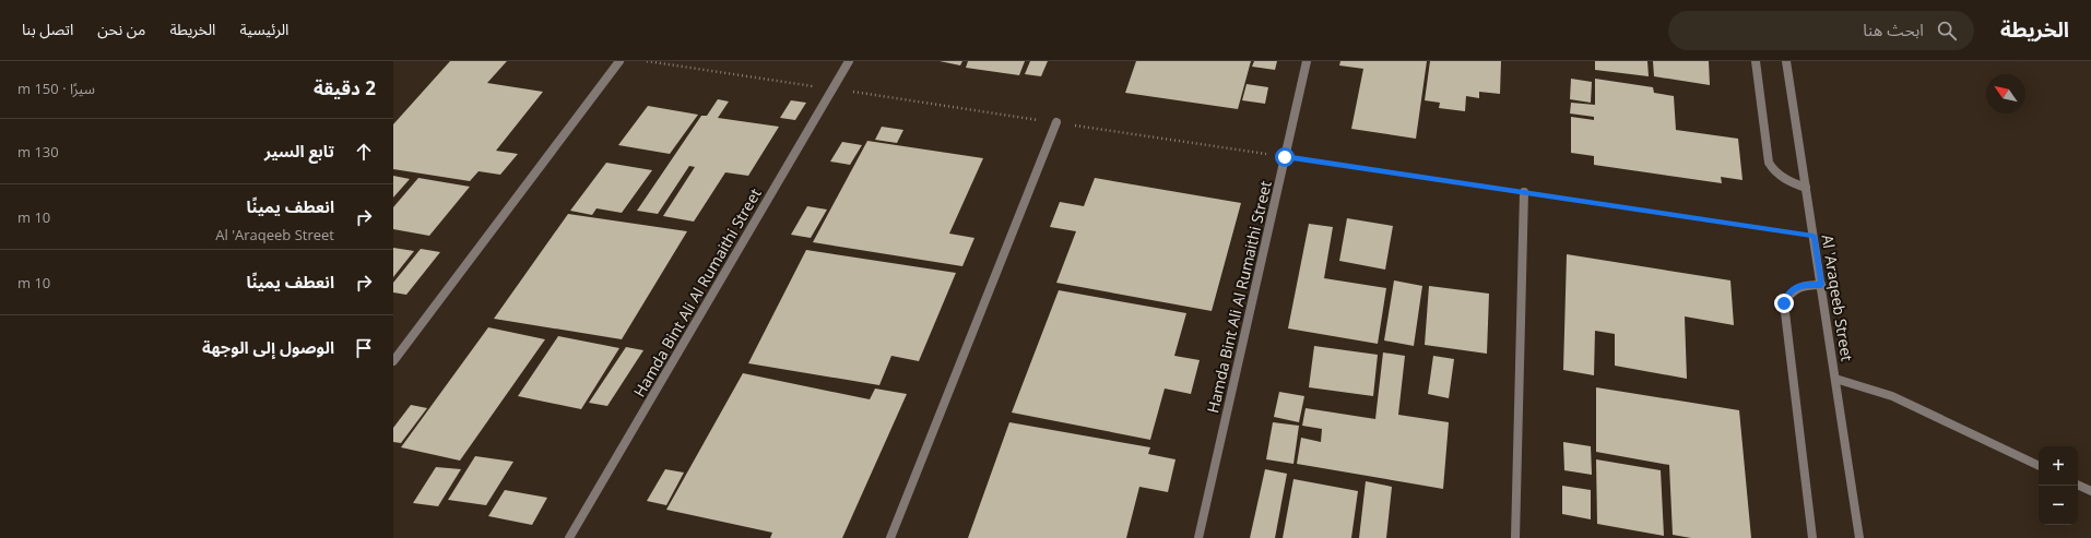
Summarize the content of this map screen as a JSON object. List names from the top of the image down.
{
  "streets": {
    "street": ["Hamda Bint Ali Al Rumaithi Street", "Al 'Araqeeb Street"]
  },
  "north": "top left",
  "page": {
    "header": "الخريطة",
    "search": "ابحث هنا",
    "nav": [
      "الرئيسية",
      "الخريطة",
      "من نحن",
      "اتصل بنا"
    ],
    "heading": ["2 دقيقة", "سيرًا · 150 m"],
    "list": [
      ["تابع السير", "130 m"],
      ["انعطف يمينًا", "Al 'Araqeeb Street", "10 m"],
      ["انعطف يمينًا", "10 m"],
      "الوصول إلى الوجهة"
    ],
    "map_buttons": ["+", "−"]
  }
}
